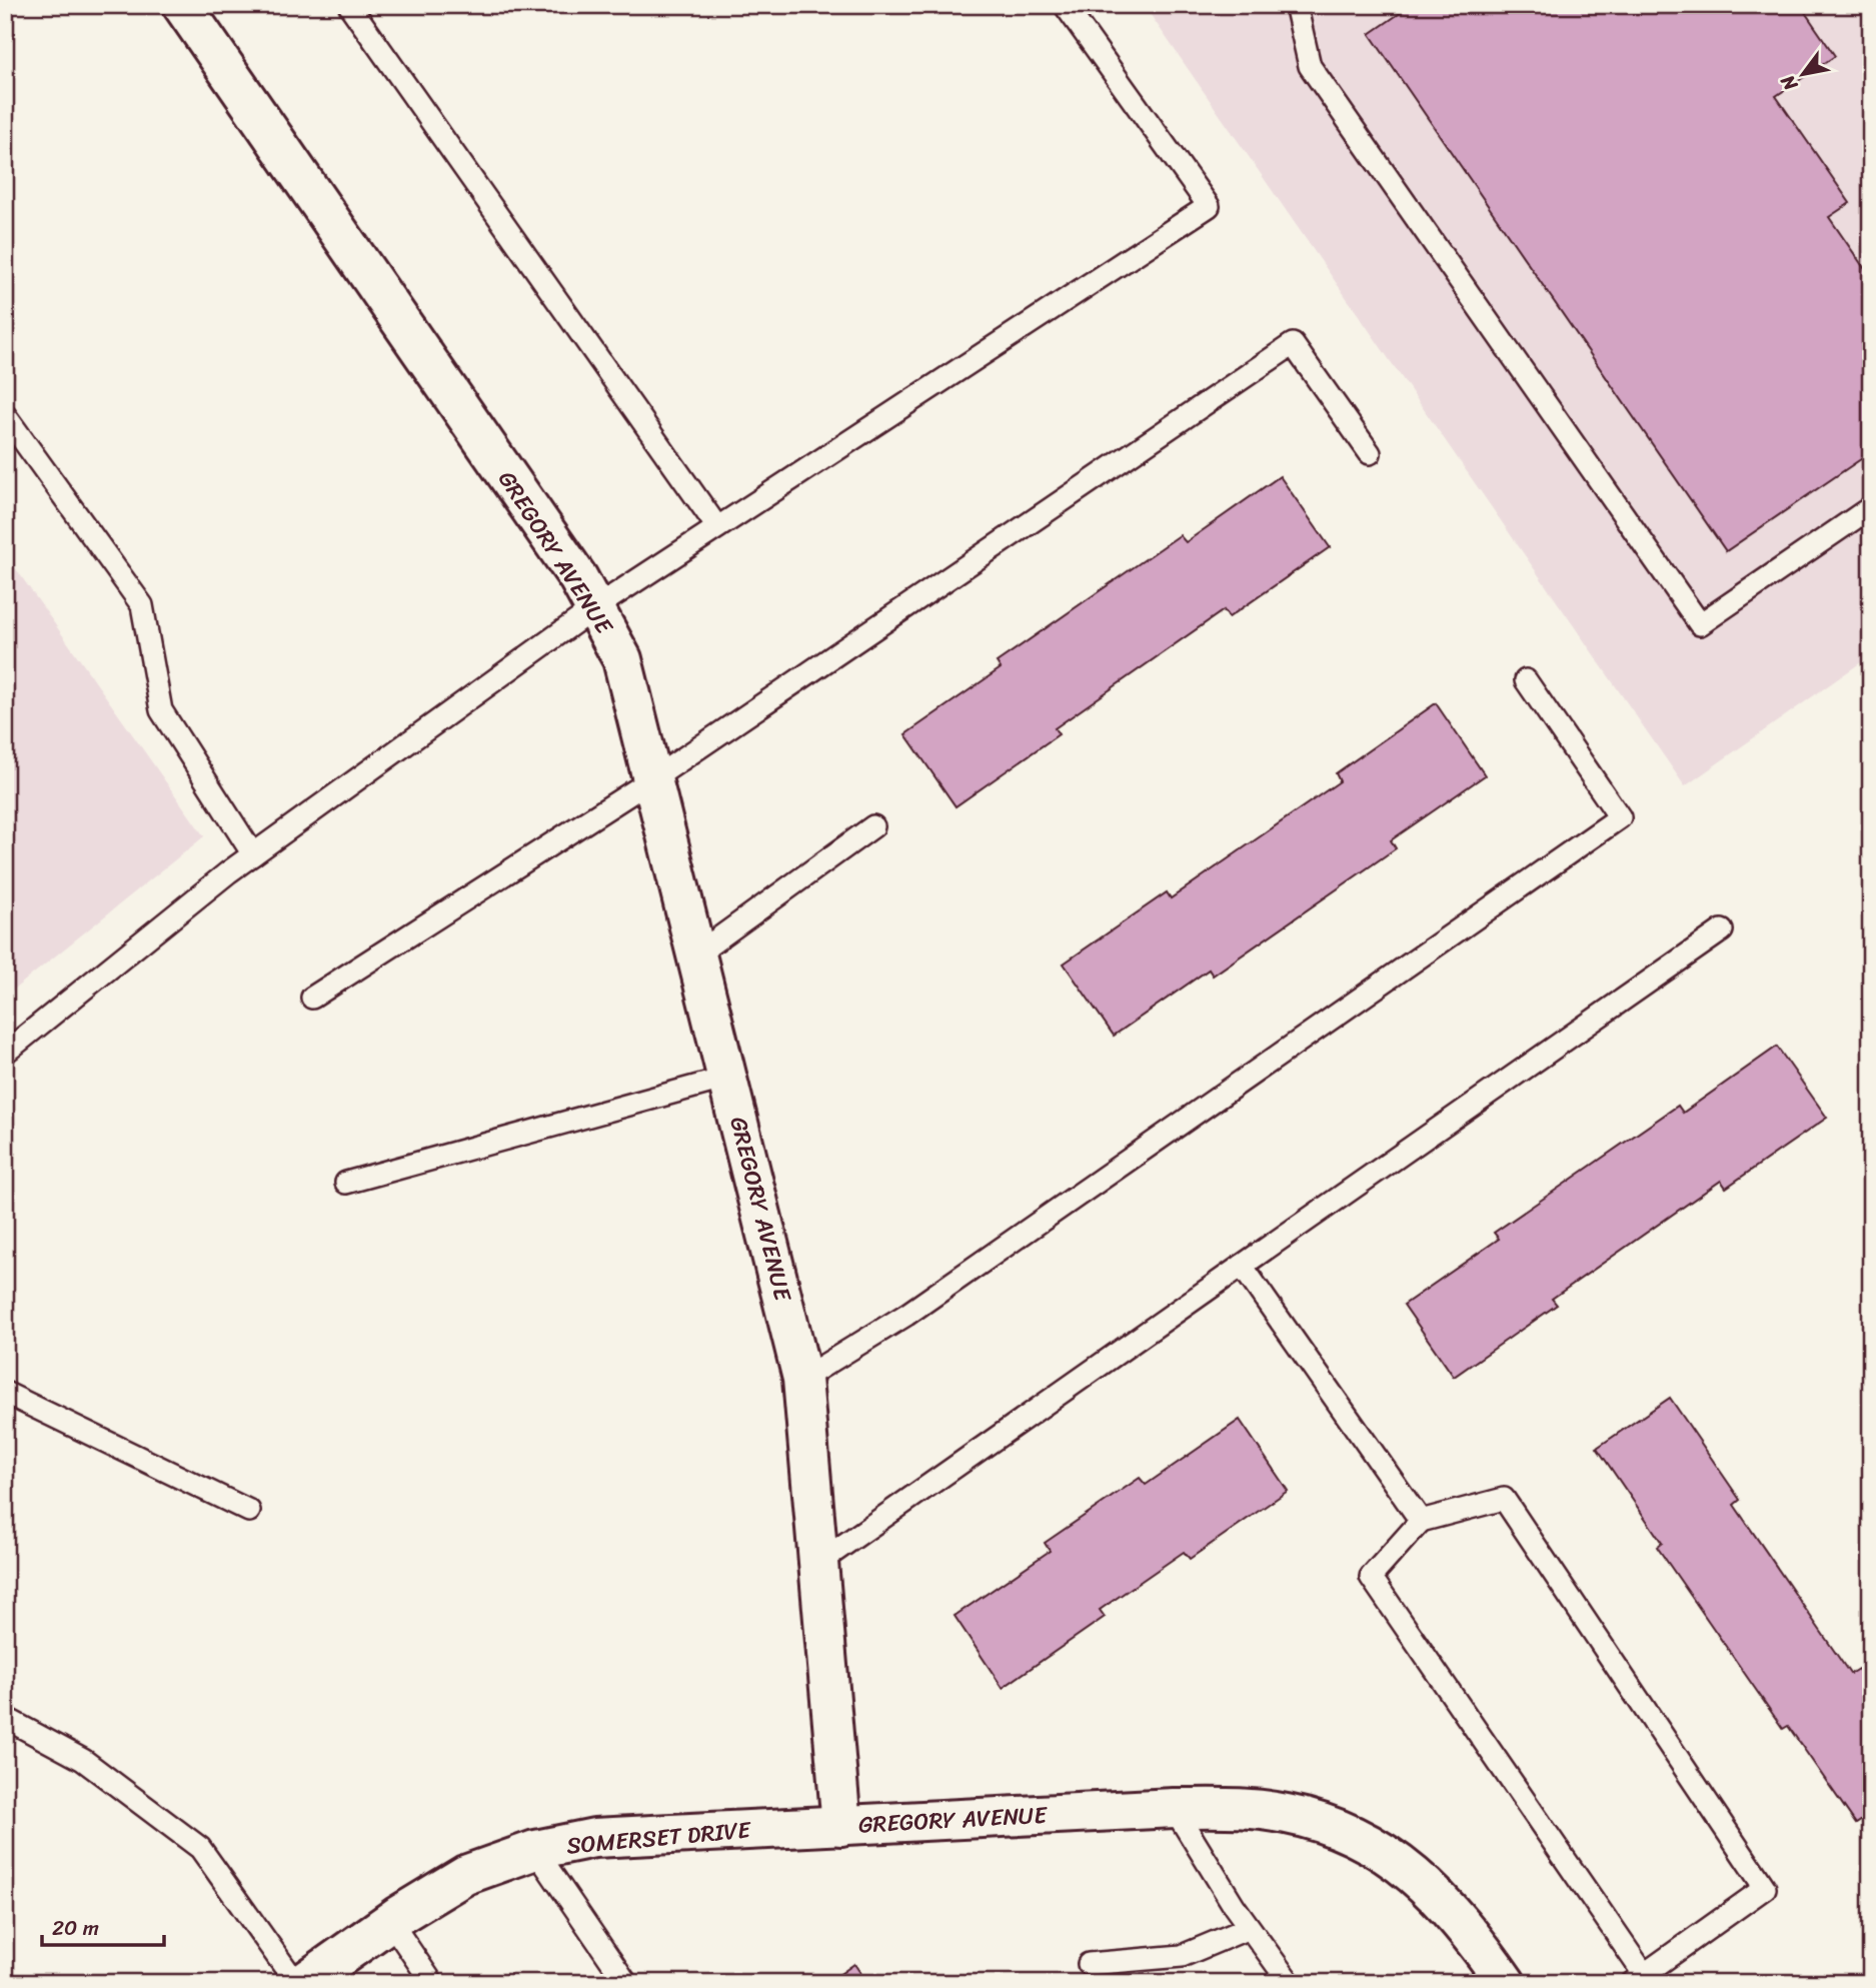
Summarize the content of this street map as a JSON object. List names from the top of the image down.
{
  "streets": {
    "street": ["GREGORY AVENUE", "SOMERSET DRIVE"]
  },
  "crossings": [
    ["GREGORY AVENUE", "SOMERSET DRIVE"]
  ],
  "scale_bar": "20 m",
  "north": "bottom left"
}
